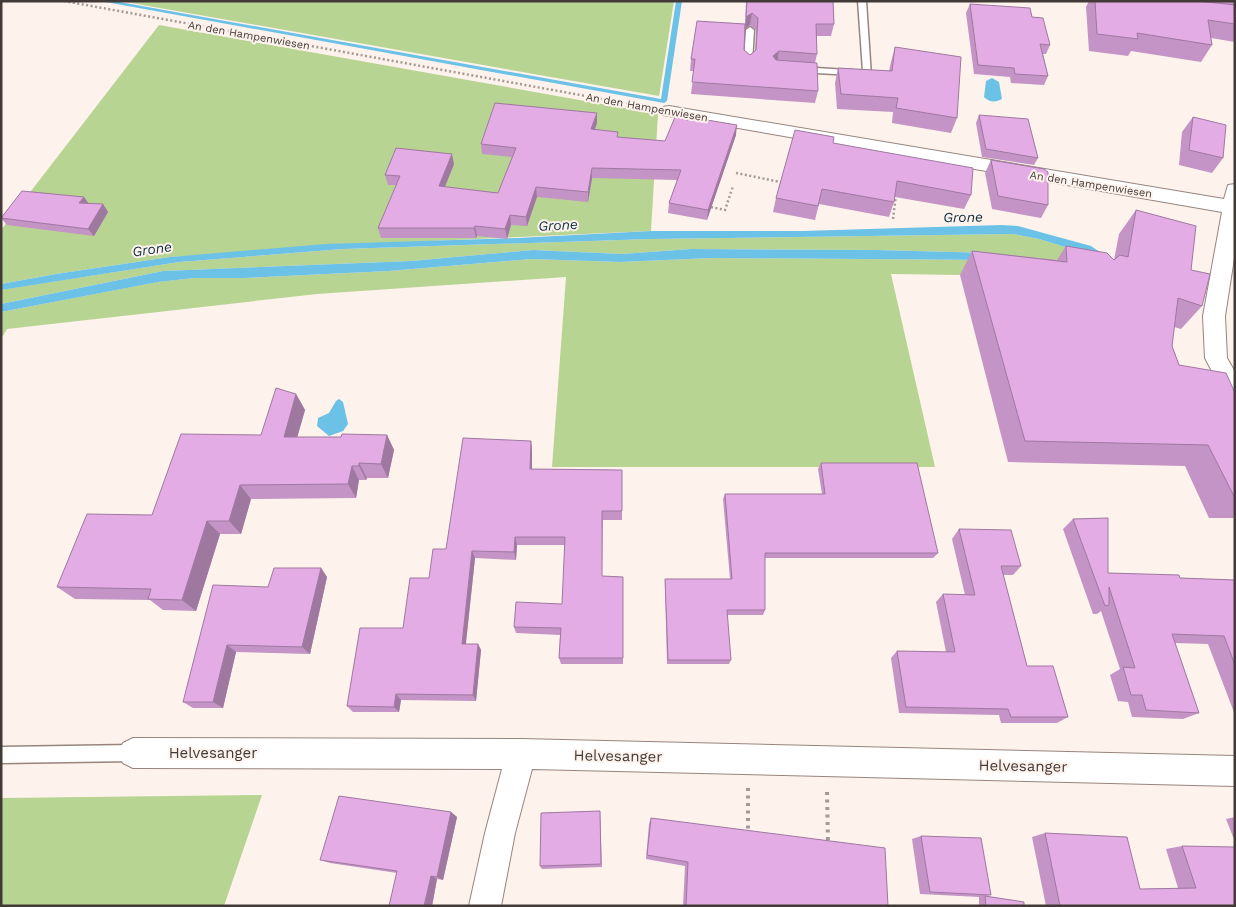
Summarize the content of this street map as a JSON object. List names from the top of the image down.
{
  "streets": {
    "street": ["An den Hampenwiesen", "Helvesanger"]
  },
  "water": ["Grone"]
}
